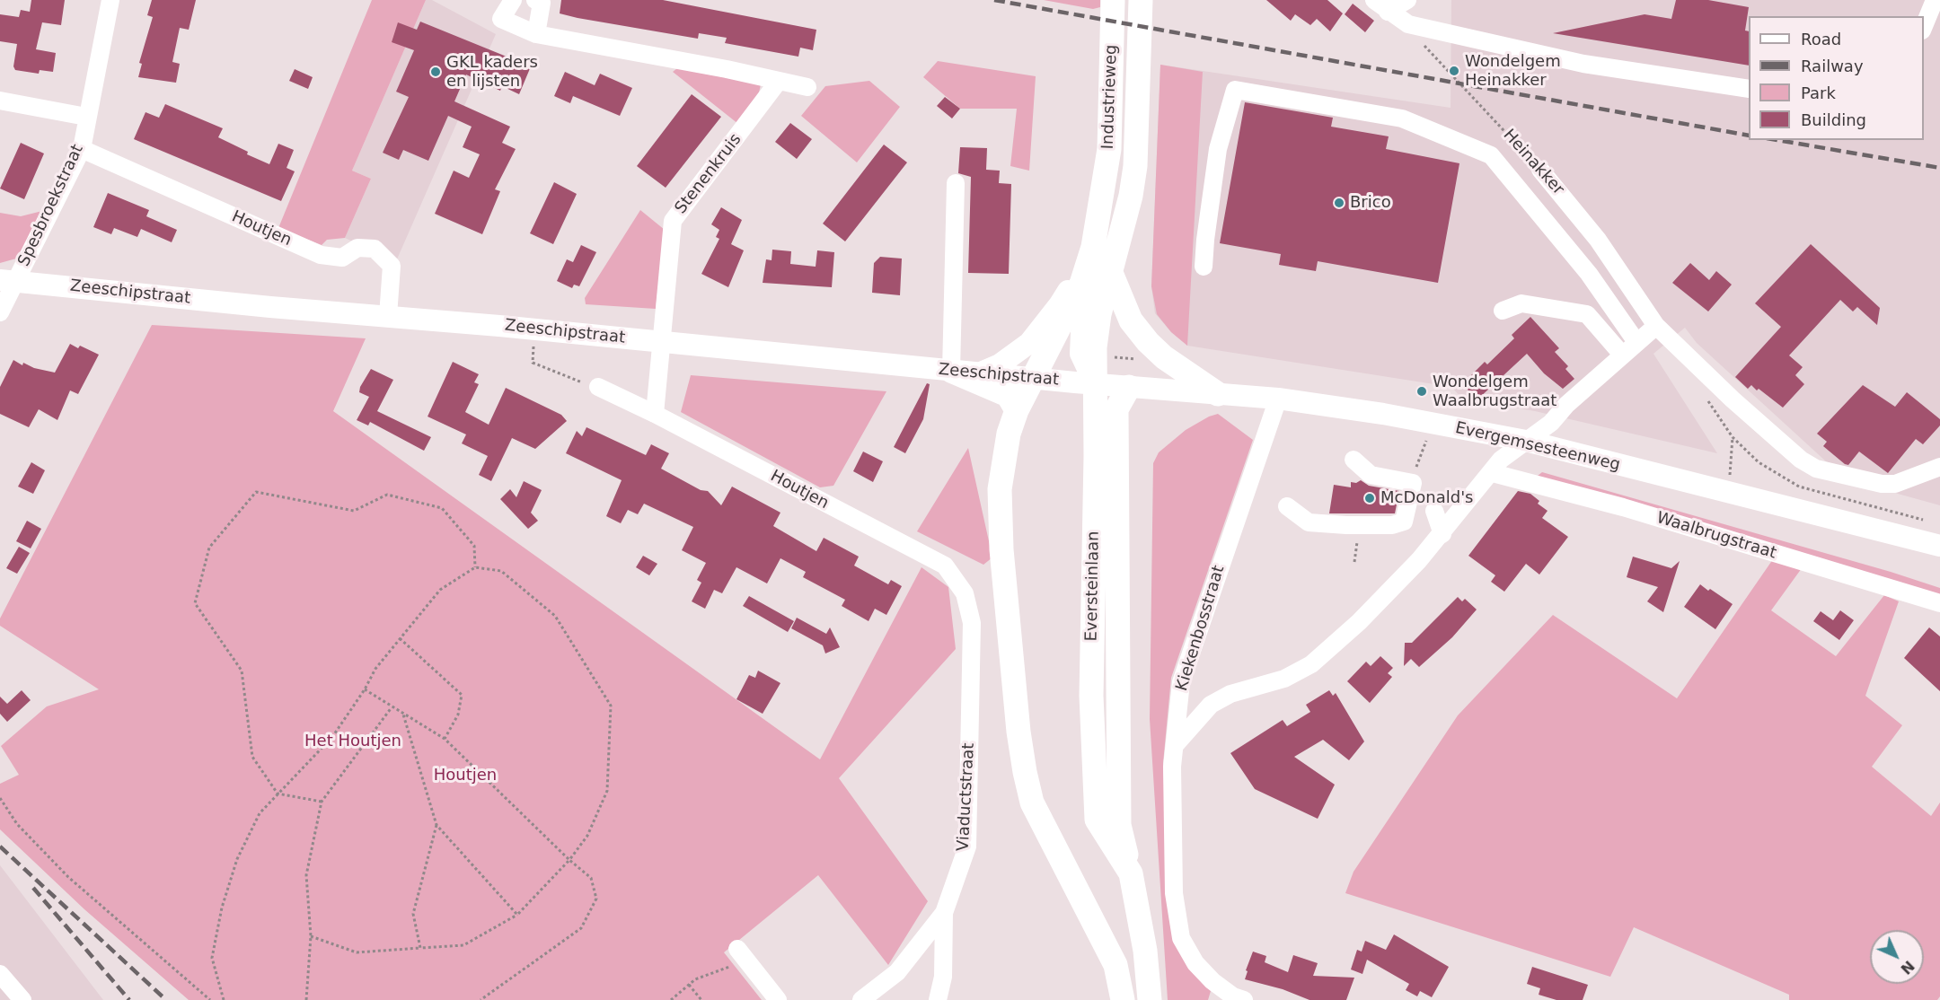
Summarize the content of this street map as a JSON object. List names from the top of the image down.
{
  "streets": {
    "highway": ["Industrieweg", "Eversteinlaan"],
    "main road": ["Zeeschipstraat", "Evergemsesteenweg"],
    "street": [
      "Heinakker",
      "Stenenkruis",
      "Spesbroekstraat",
      "Houtjen",
      "Waalbrugstraat",
      "Kiekenbosstraat",
      "Viaductstraat"
    ]
  },
  "crossings": [
    ["Industrieweg", "Zeeschipstraat"],
    ["Industrieweg", "Eversteinlaan"],
    ["Stenenkruis", "Zeeschipstraat"],
    ["Spesbroekstraat", "Houtjen"],
    ["Spesbroekstraat", "Zeeschipstraat"],
    ["Houtjen", "Zeeschipstraat"],
    ["Houtjen", "Viaductstraat"],
    ["Zeeschipstraat", "Evergemsesteenweg"],
    ["Zeeschipstraat", "Eversteinlaan"],
    ["Evergemsesteenweg", "Kiekenbosstraat"]
  ],
  "parks": ["Het Houtjen", "Houtjen"],
  "places": [
    "Wondelgem Heinakker",
    "GKL kaders en lijsten",
    "Brico",
    "Wondelgem Waalbrugstraat",
    "McDonald's"
  ],
  "legend": [
    "Road",
    "Railway",
    "Park",
    "Building"
  ],
  "north": "bottom right"
}
